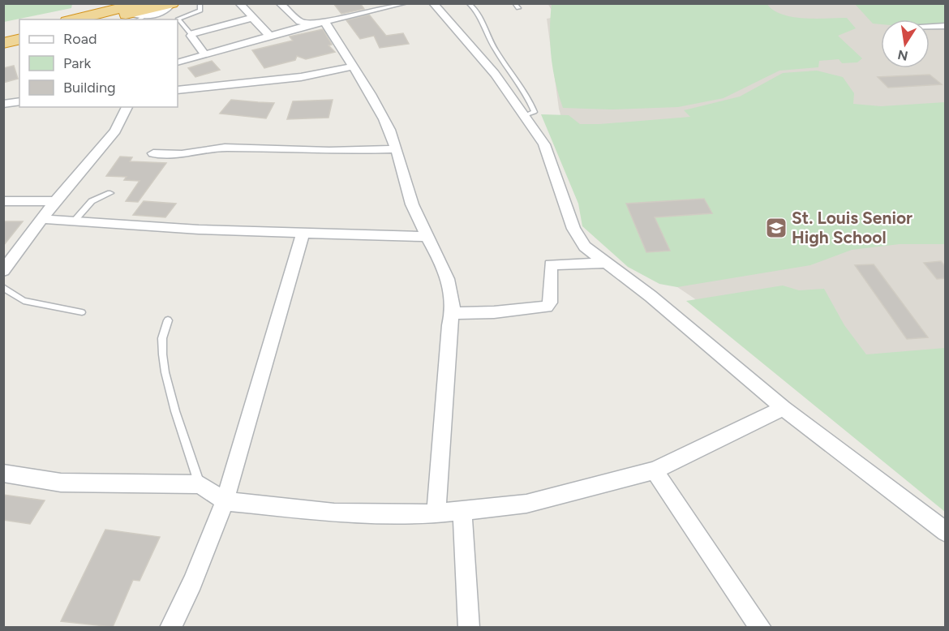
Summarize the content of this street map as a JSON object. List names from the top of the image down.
{
  "places": {
    "school or university": ["St. Louis Senior High School"]
  },
  "legend": ["Road", "Park", "Building"],
  "north": "bottom"
}
